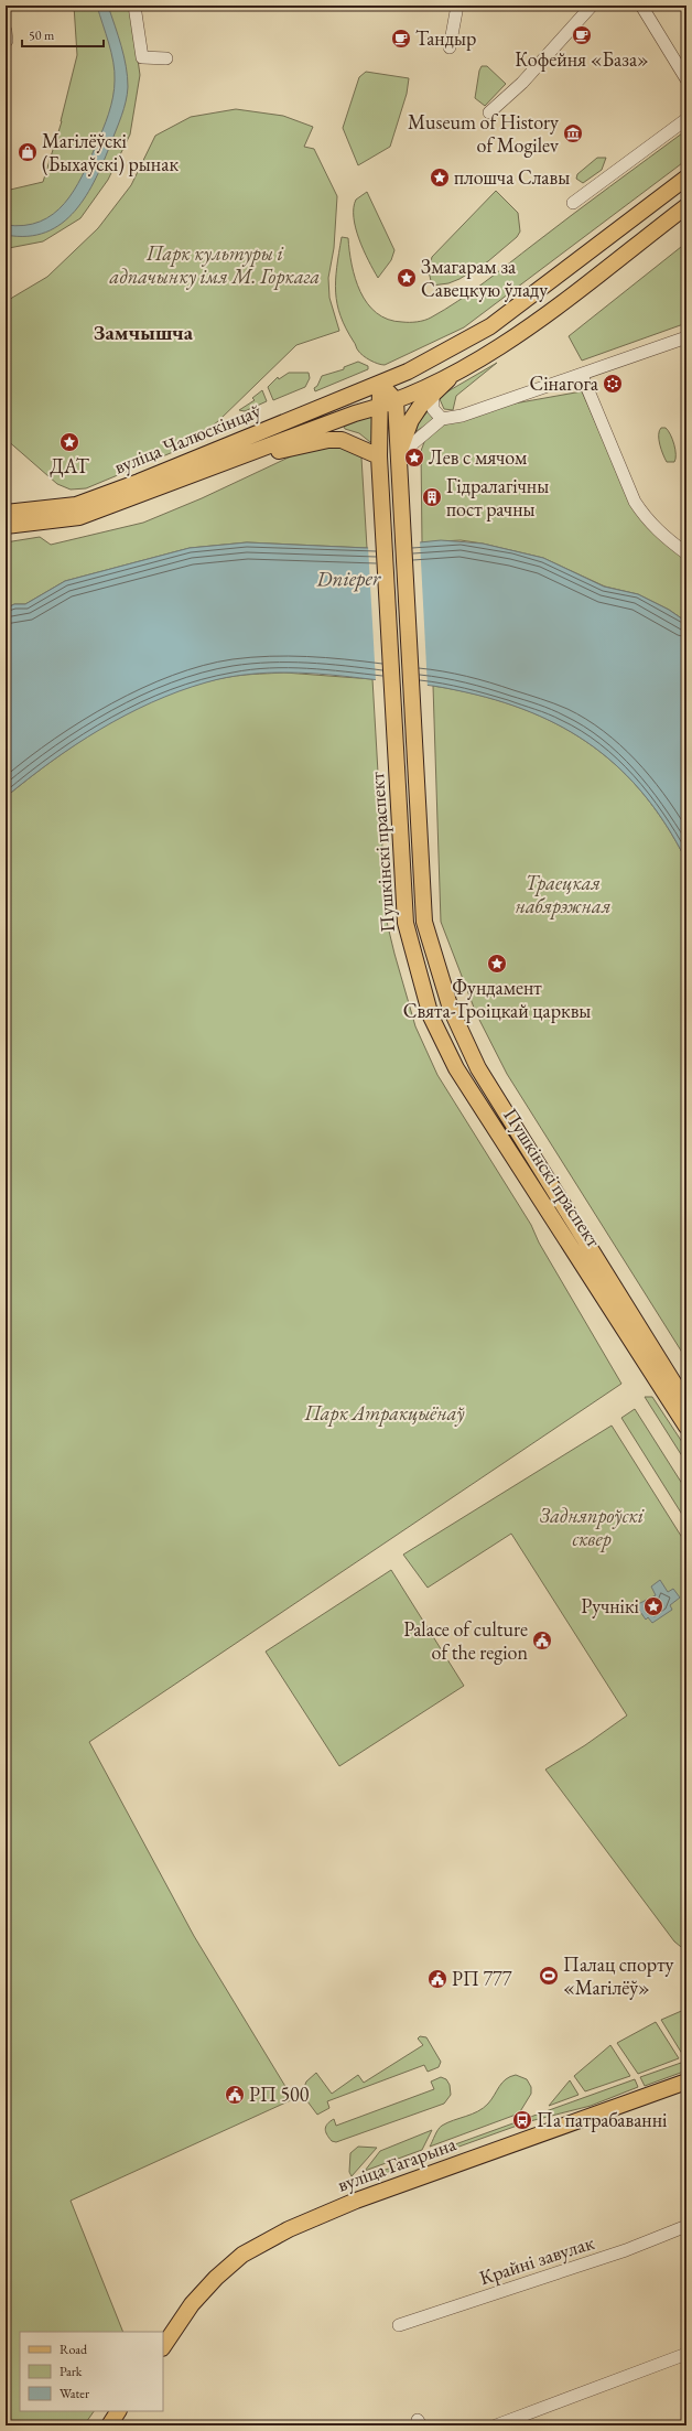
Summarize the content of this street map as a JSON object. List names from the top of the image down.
{
  "streets": {
    "main road": ["вуліца Чалюскінцаў", "Пушкінскі праспект", "вуліца Гагарына"],
    "street": ["Крайні завулак"]
  },
  "crossings": [
    ["вуліца Чалюскінцаў", "Пушкінскі праспект"]
  ],
  "districts": ["Замчышча"],
  "water": ["Dnieper"],
  "parks": [
    "Парк культуры і адпачынку імя М. Горкага",
    "Траецкая набярэжная",
    "Парк Атракцыёнаў",
    "Задняпроўскі сквер"
  ],
  "places": {
    "cafe": ["Кофейня «База»", "Тандыр"],
    "museum": ["Museum of History of Mogilev"],
    "shop": ["Магілёўскі (Быхаўскі) рынак"],
    "place": [
      "плошча Славы",
      "Змагарам за Савецкую ўладу",
      "ДАТ",
      "Лев с мячом",
      "Фундамент Свята-Троіцкай царквы",
      "Ручнікі"
    ],
    "synagogue": ["Сінагога"],
    "building": ["Гідралагічны пост рачны"],
    "public building": ["Palace of culture of the region", "РП 777", "РП 500"],
    "sports": ["Палац спорту «Магілёў»"],
    "bus stop": ["Па патрабаванні"]
  },
  "legend": ["Road", "Park", "Water"],
  "scale_bar": "50 m"
}
